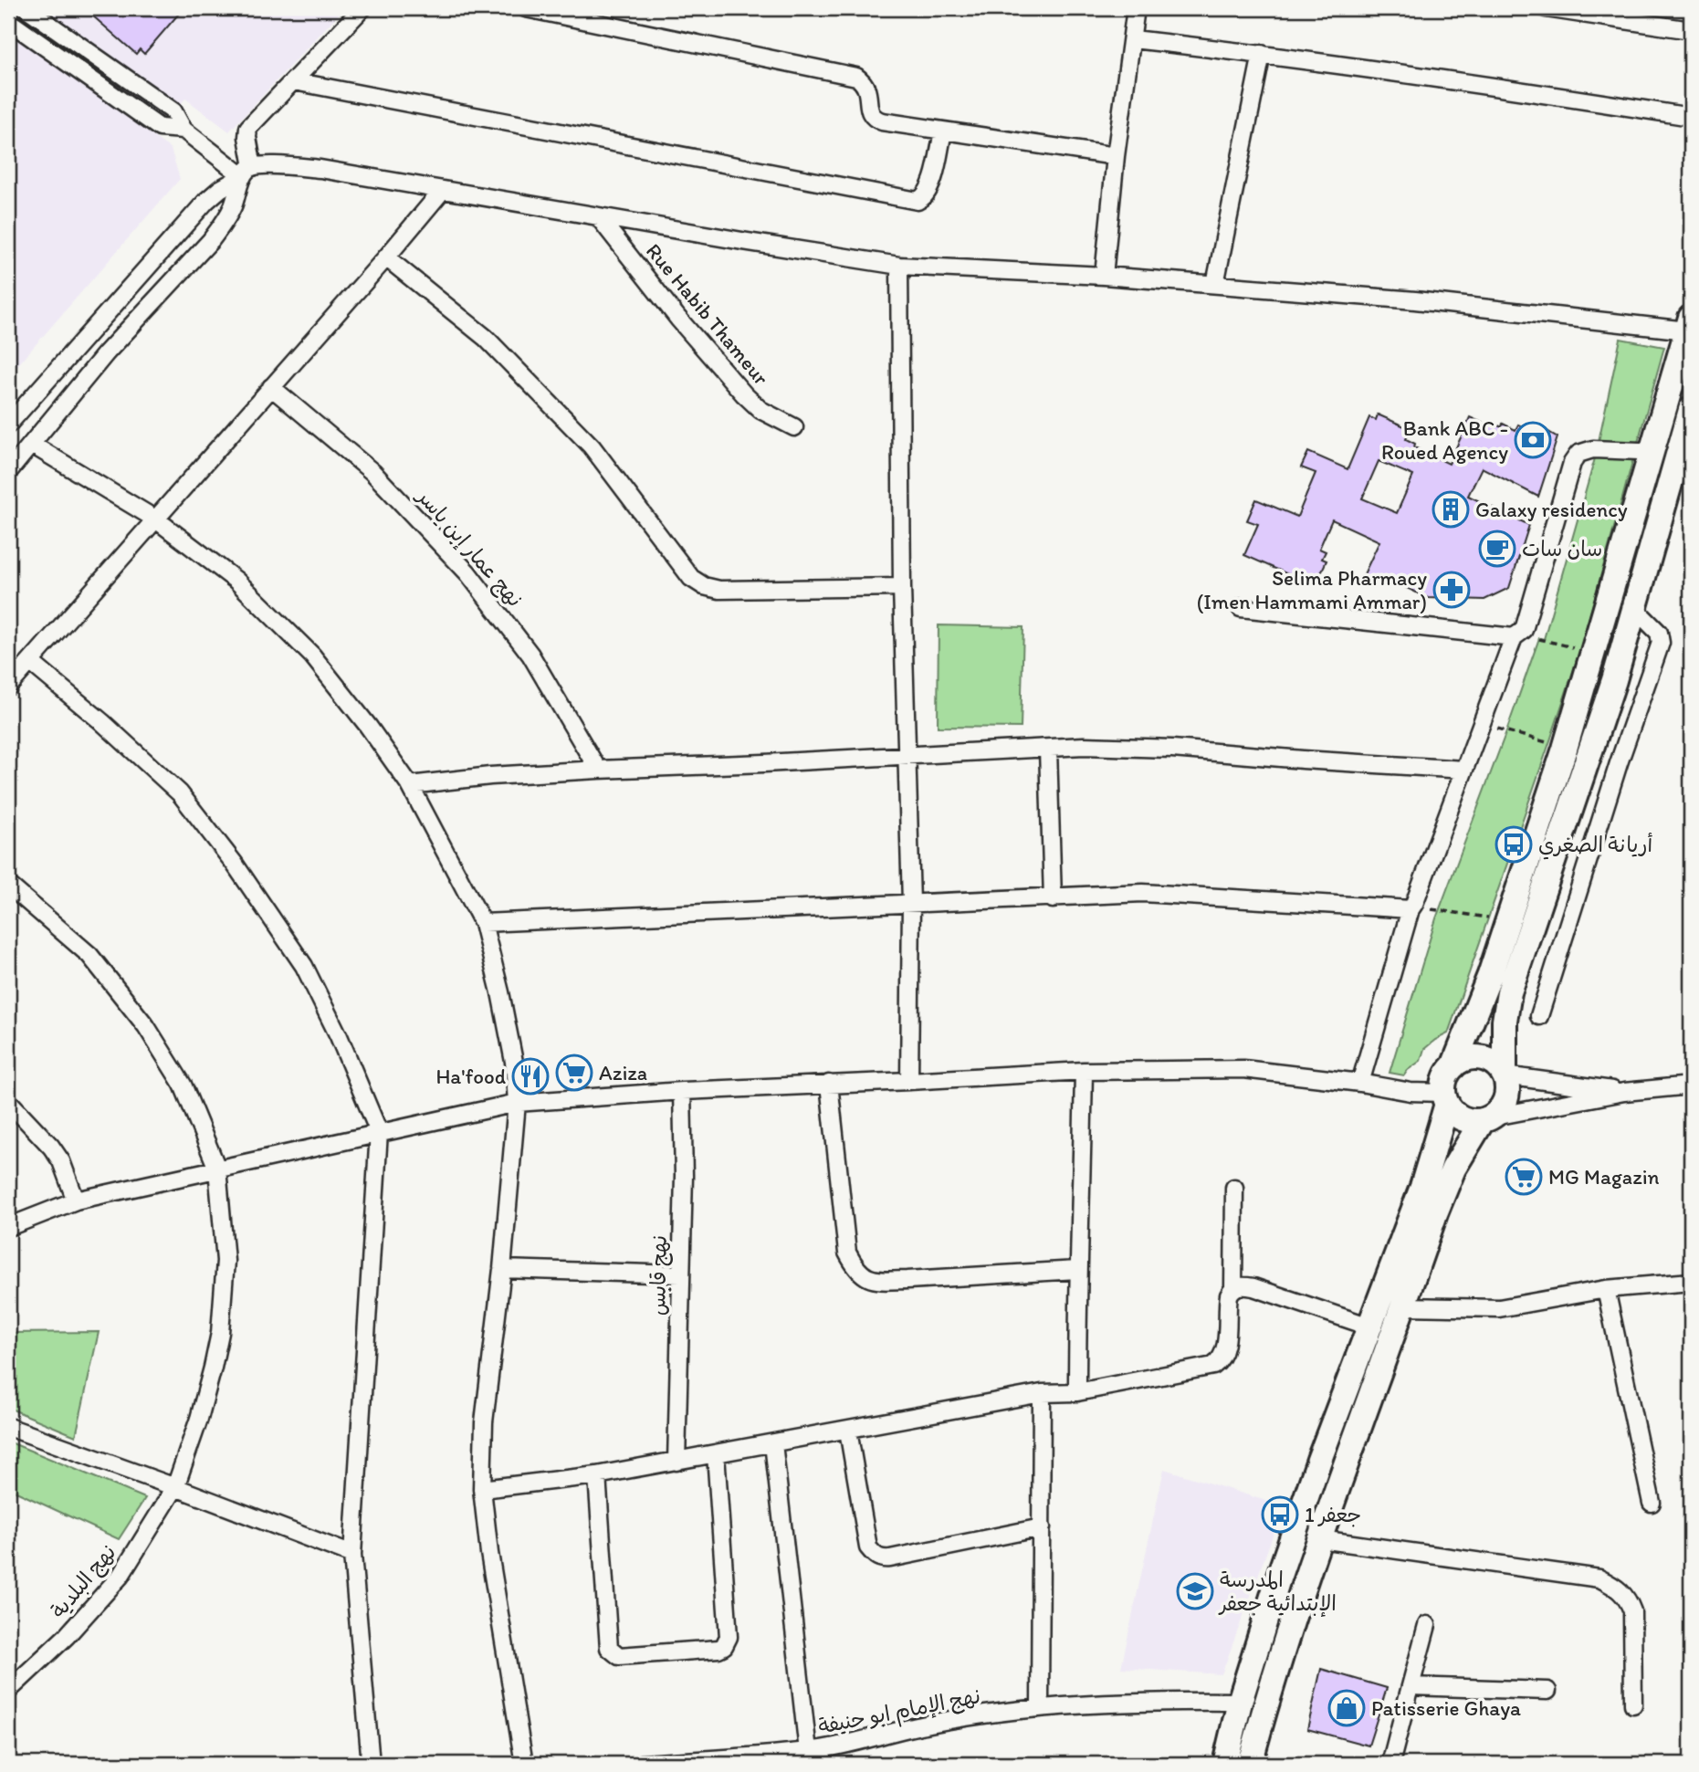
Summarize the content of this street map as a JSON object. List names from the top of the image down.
{
  "streets": {
    "street": [
      "Rue Habib Thameur",
      "نهج عمار إبن ياسر",
      "نهج قابس",
      "نهج البلدية",
      "نهج الإمام ابو حنيفة"
    ]
  },
  "places": {
    "bank": ["Bank ABC - Roued Agency"],
    "building": ["Galaxy residency"],
    "cafe": ["سان سات"],
    "pharmacy": ["Selima Pharmacy (Imen Hammami Ammar)"],
    "bus stop": ["أريانة الصغري", "جعفر 1"],
    "supermarket": ["Aziza", "MG Magazin"],
    "restaurant": ["Ha'food"],
    "school or university": ["المدرسة الإبتدائية جعفر"],
    "shop": ["Patisserie Ghaya"]
  }
}
